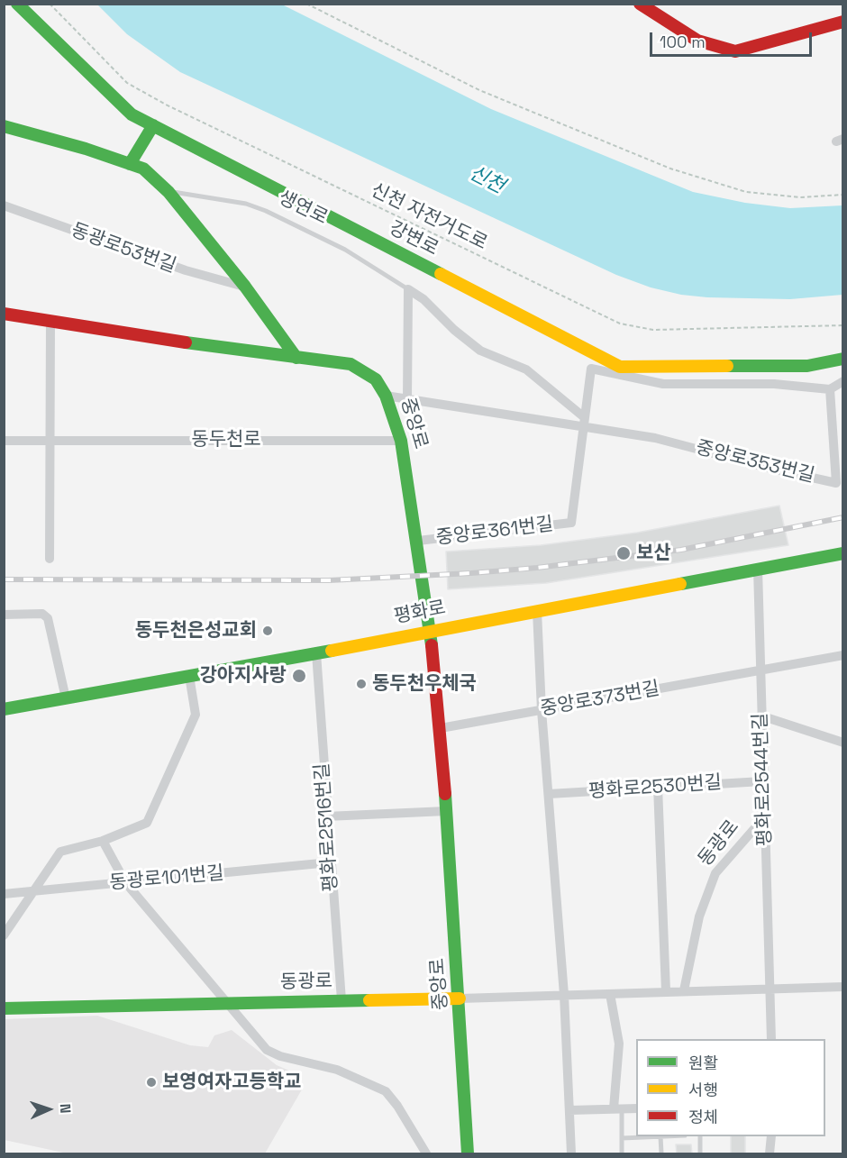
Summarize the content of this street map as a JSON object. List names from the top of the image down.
{
  "streets": {
    "main road": [
      "강변로",
      "중앙로",
      "평화로",
      "동광로"
    ],
    "street": [
      "동광로53번길",
      "동두천로",
      "중앙로353번길",
      "중앙로361번길",
      "중앙로373번길",
      "평화로2544번길",
      "평화로2530번길",
      "평화로2516번길",
      "동광로101번길"
    ],
    "lane": ["생연로"],
    "path": ["신천 자전거도로"]
  },
  "crossings": [
    ["생연로", "중앙로"],
    ["중앙로", "동두천로"],
    ["중앙로", "중앙로353번길"],
    ["중앙로", "중앙로361번길"],
    ["중앙로", "평화로"],
    ["중앙로", "중앙로373번길"],
    ["중앙로", "동광로"],
    ["중앙로353번길", "중앙로361번길"],
    ["평화로", "평화로2544번길"],
    ["평화로", "평화로2516번길"],
    ["중앙로373번길", "평화로2544번길"],
    ["평화로2544번길", "평화로2530번길"],
    ["평화로2544번길", "동광로"],
    ["평화로2516번길", "동광로"],
    ["평화로2516번길", "동광로101번길"]
  ],
  "water": ["신천"],
  "places": [
    "보산",
    "동두천은성교회",
    "강아지사랑",
    "동두천우체국",
    "보영여자고등학교"
  ],
  "legend": ["원활", "서행", "정체"],
  "scale_bar": "100 m",
  "north": "right"
}
